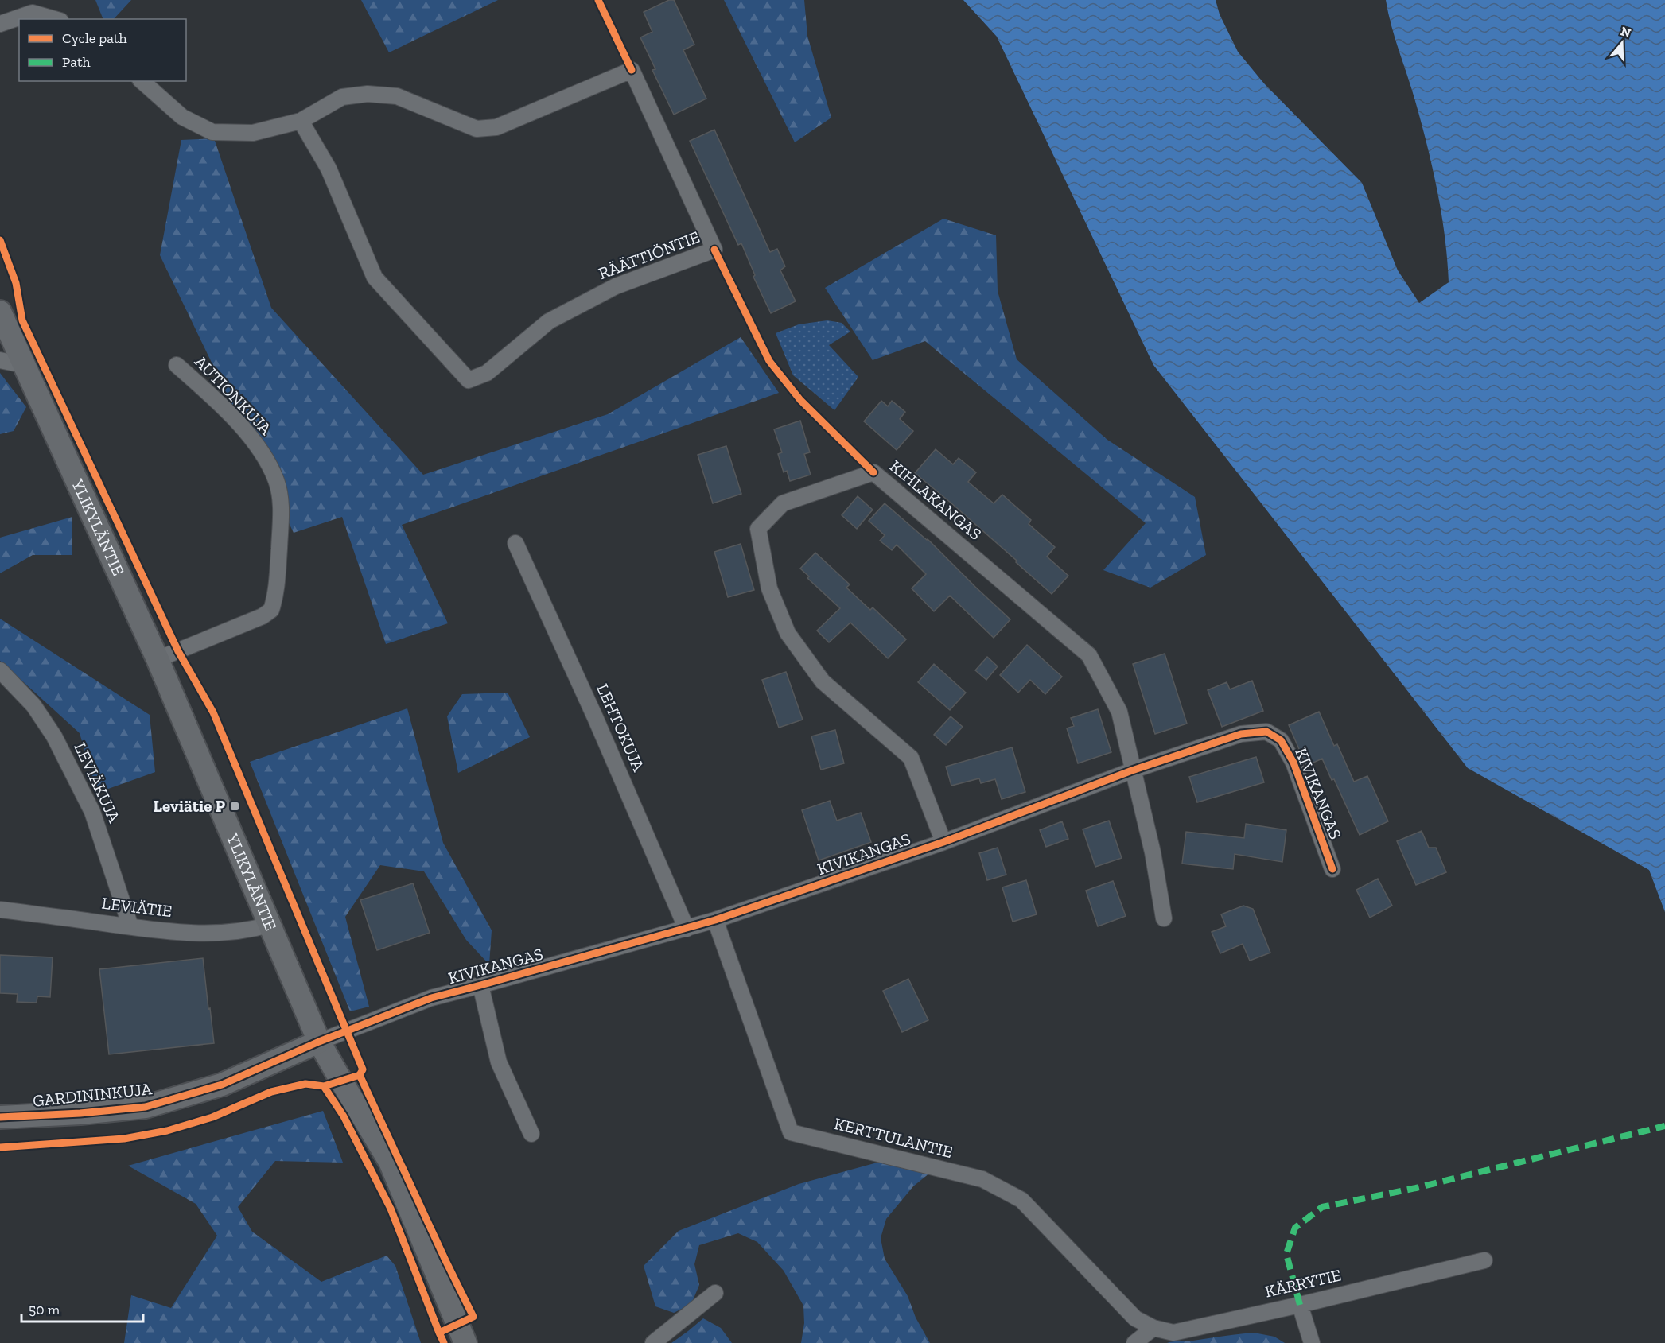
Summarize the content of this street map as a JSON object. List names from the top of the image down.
{
  "streets": {
    "main road": ["YLIKYLÄNTIE", "GARDININKUJA"],
    "street": [
      "RÄÄTTIÖNTIE",
      "AUTIONKUJA",
      "KIHLAKANGAS",
      "LEHTOKUJA",
      "LEVIÄKUJA",
      "KIVIKANGAS",
      "LEVIÄTIE",
      "KERTTULANTIE",
      "KÄRRYTIE"
    ]
  },
  "crossings": [
    ["AUTIONKUJA", "YLIKYLÄNTIE"],
    ["KIHLAKANGAS", "KIVIKANGAS"],
    ["YLIKYLÄNTIE", "KIVIKANGAS"],
    ["YLIKYLÄNTIE", "LEVIÄTIE"],
    ["YLIKYLÄNTIE", "GARDININKUJA"],
    ["LEHTOKUJA", "KIVIKANGAS"],
    ["LEVIÄKUJA", "LEVIÄTIE"],
    ["KIVIKANGAS", "GARDININKUJA"],
    ["KIVIKANGAS", "KERTTULANTIE"],
    ["KERTTULANTIE", "KÄRRYTIE"]
  ],
  "places": {
    "transit": ["Leviätie P"]
  },
  "legend": ["Cycle path", "Path"],
  "scale_bar": "50 m",
  "north": "top"
}
